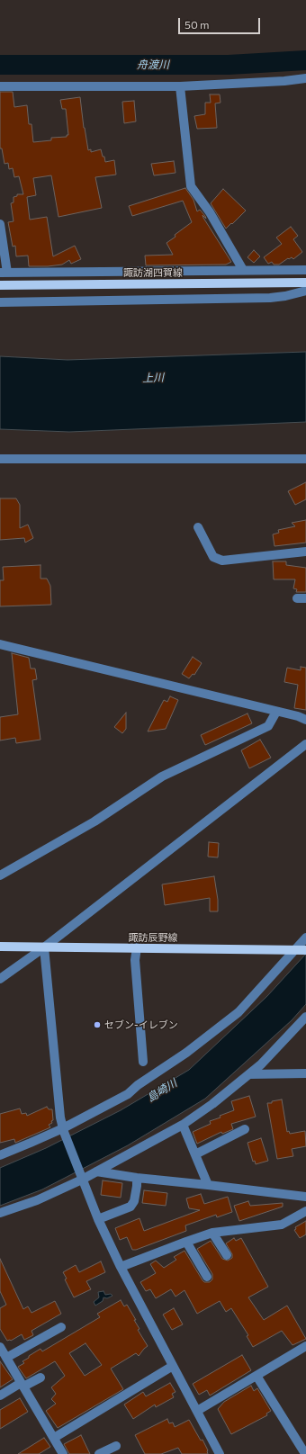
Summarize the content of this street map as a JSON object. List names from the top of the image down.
{
  "streets": {
    "main road": ["諏訪湖四賀線", "諏訪辰野線"]
  },
  "water": ["舟渡川", "上川", "島崎川"],
  "places": ["セブン-イレブン"],
  "scale_bar": "50 m"
}
